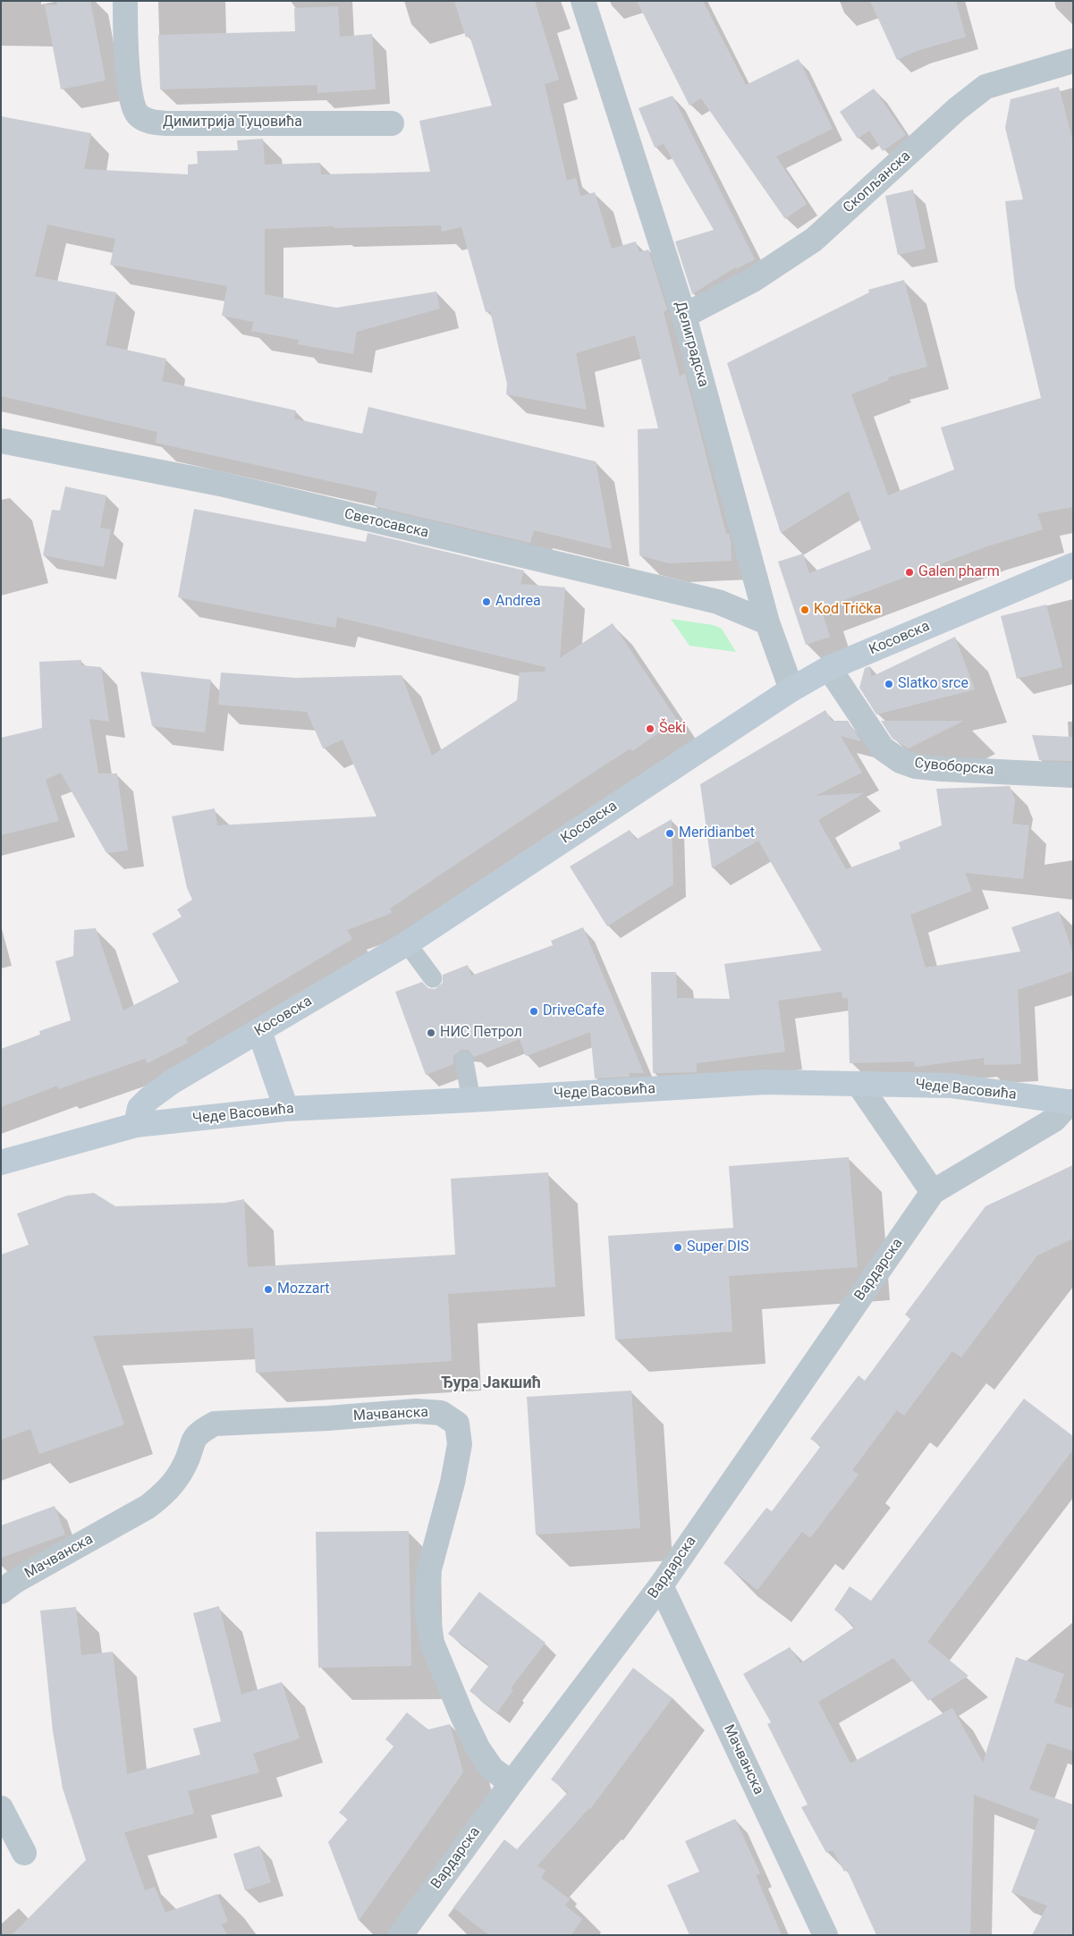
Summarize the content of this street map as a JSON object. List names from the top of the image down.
{
  "streets": {
    "main road": ["Косовска", "Чеде Васовића"],
    "street": [
      "Димитрија Туцовића",
      "Скопљанска",
      "Делиградска",
      "Светосавска",
      "Сувоборска",
      "Вардарска",
      "Мачванска"
    ]
  },
  "crossings": [
    ["Скопљанска", "Делиградска"],
    ["Делиградска", "Светосавска"],
    ["Делиградска", "Косовска"],
    ["Косовска", "Сувоборска"],
    ["Косовска", "Чеде Васовића"],
    ["Чеде Васовића", "Вардарска"],
    ["Вардарска", "Мачванска"]
  ],
  "districts": ["Ђура Јакшић"],
  "places": [
    "Galen pharm",
    "Andrea",
    "Kod Trička",
    "Slatko srce",
    "Šeki",
    "Meridianbet",
    "DriveCafe",
    "НИС Петрол",
    "Super DIS",
    "Mozzart"
  ]
}
